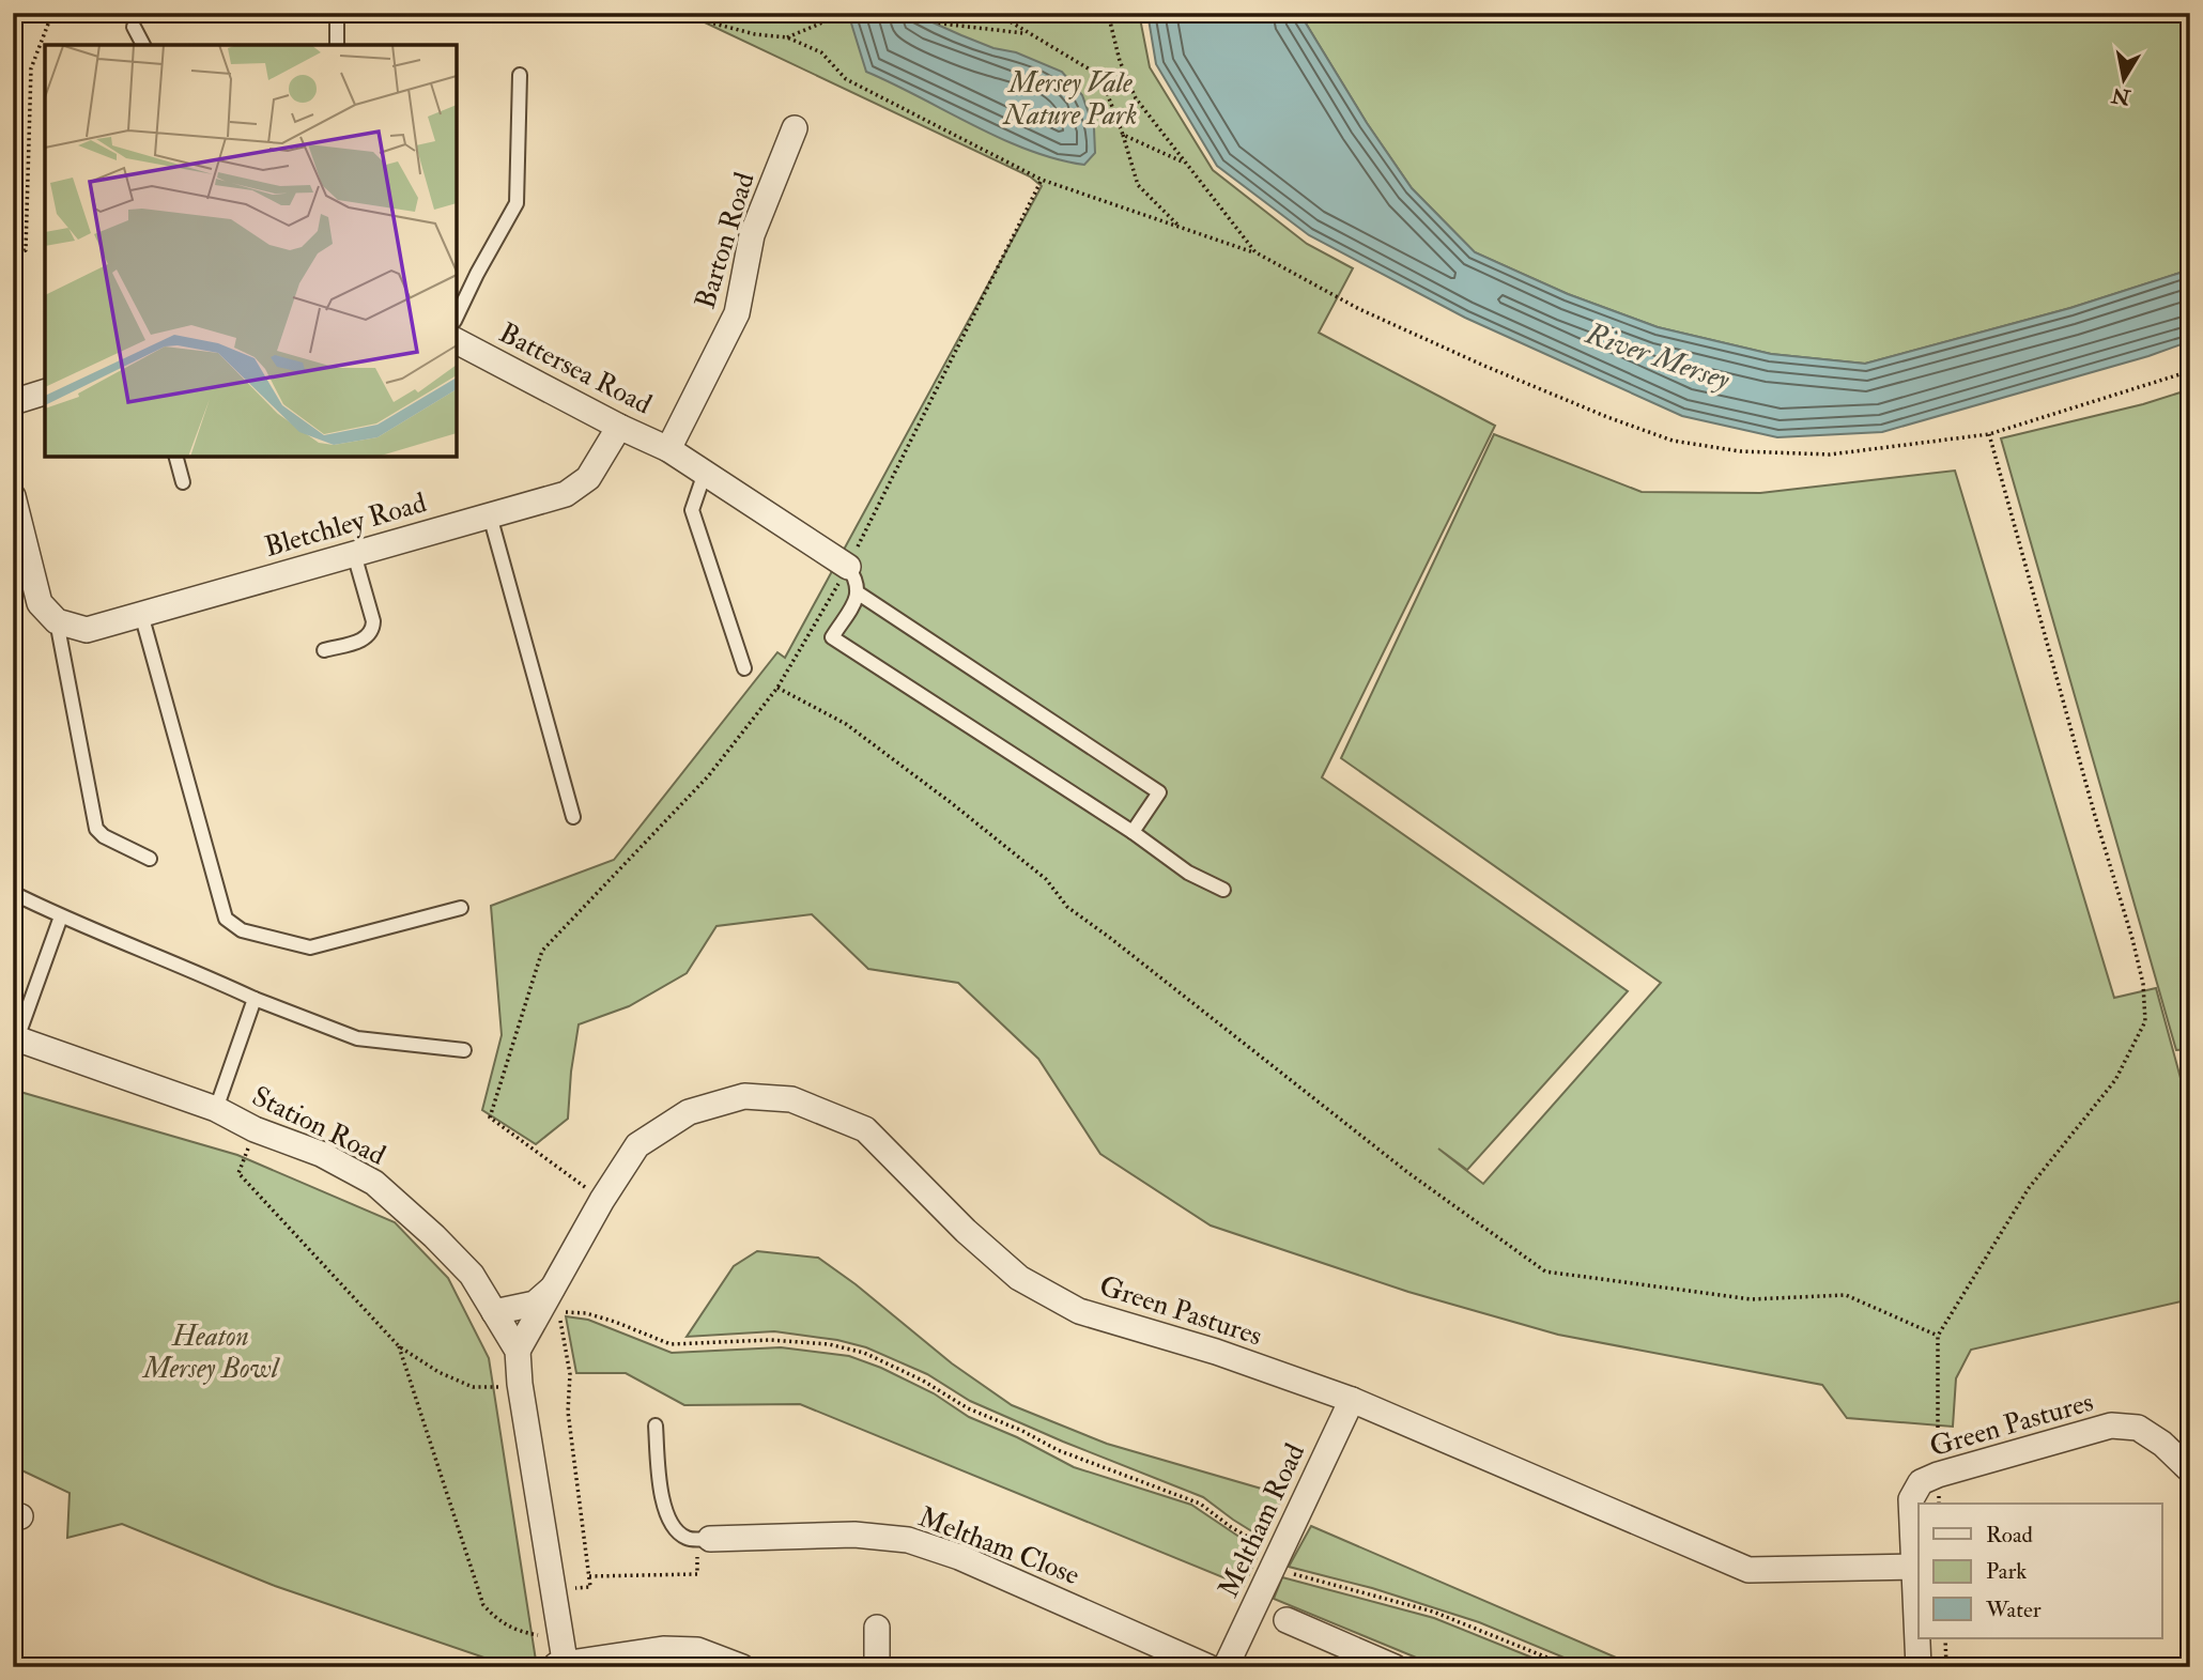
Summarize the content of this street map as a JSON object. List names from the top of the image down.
{
  "streets": {
    "street": [
      "Barton Road",
      "Battersea Road",
      "Bletchley Road",
      "Station Road",
      "Green Pastures",
      "Meltham Road",
      "Meltham Close"
    ]
  },
  "crossings": [
    ["Barton Road", "Battersea Road"],
    ["Battersea Road", "Bletchley Road"],
    ["Station Road", "Green Pastures"],
    ["Green Pastures", "Meltham Road"]
  ],
  "water": ["River Mersey"],
  "parks": ["Mersey Vale Nature Park", "Heaton Mersey Bowl"],
  "legend": ["Road", "Park", "Water"],
  "north": "bottom"
}
